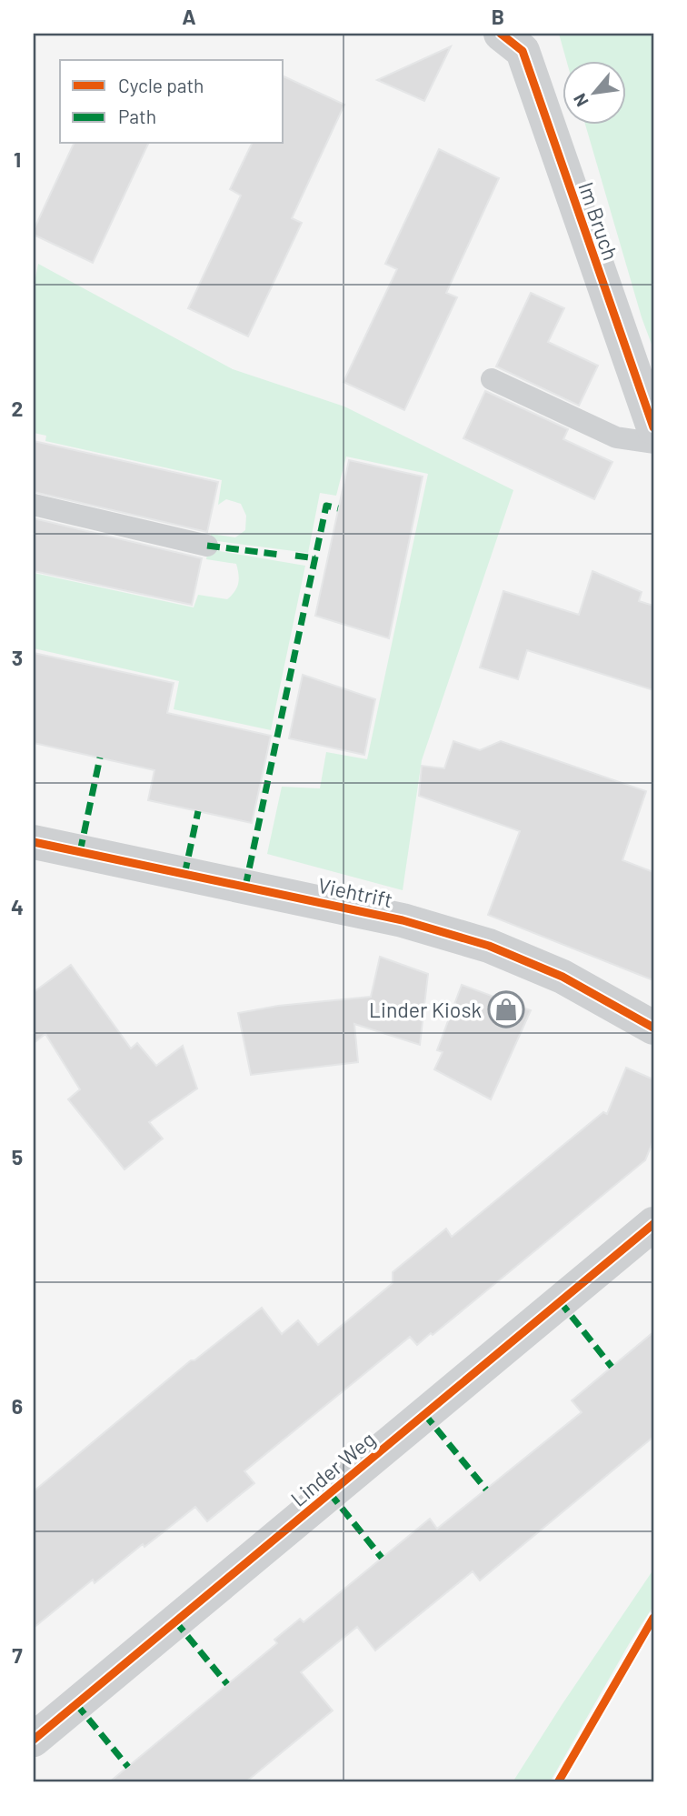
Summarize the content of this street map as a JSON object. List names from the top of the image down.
{
  "streets": {
    "street": ["Im Bruch", "Viehtrift", "Linder Weg"]
  },
  "places": {
    "shop": ["Linder Kiosk"]
  },
  "legend": ["Cycle path", "Path"],
  "north": "bottom left",
  "grid": {
    "columns": ["A", "B"],
    "rows": [
      "1",
      "2",
      "3",
      "4",
      "5",
      "6",
      "7"
    ]
  }
}
